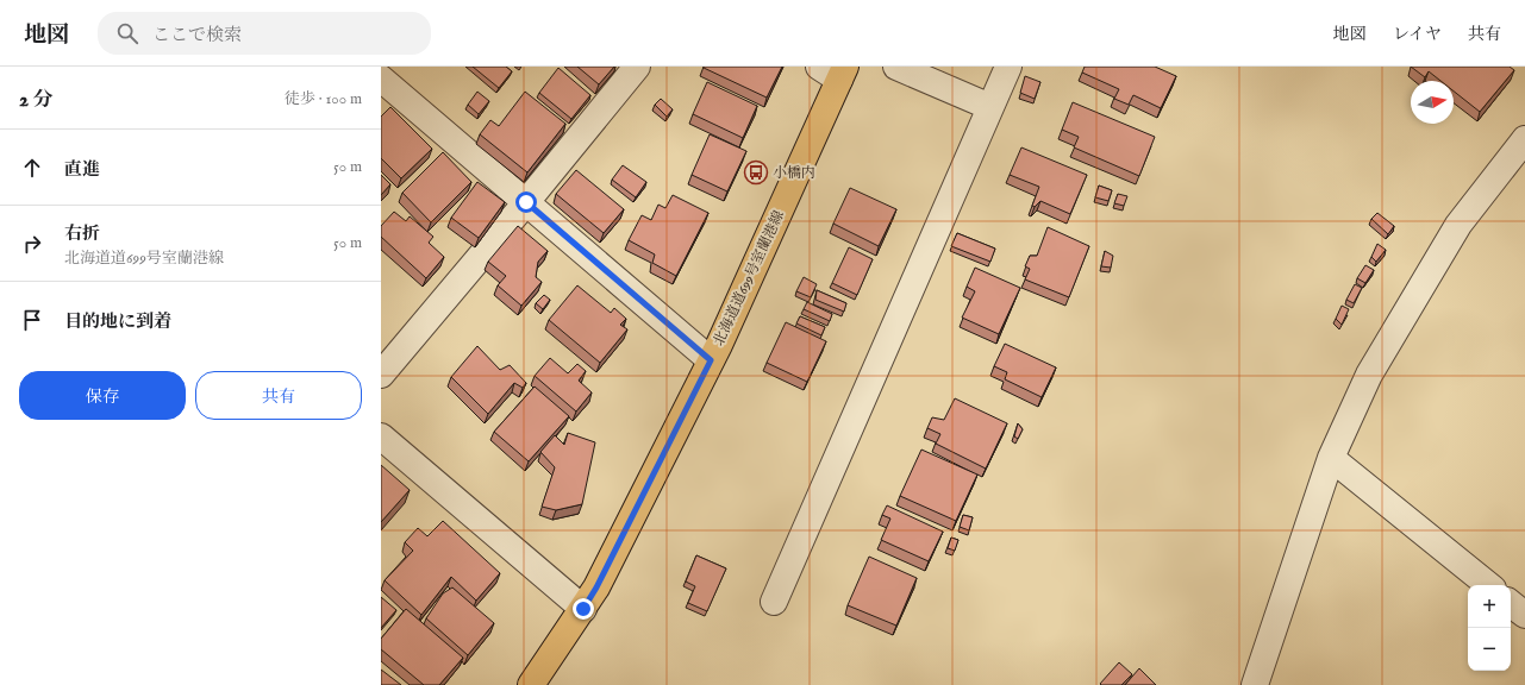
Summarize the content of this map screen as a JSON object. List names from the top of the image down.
{
  "streets": {
    "main road": ["北海道道699号室蘭港線"]
  },
  "places": {
    "bus stop": ["小橋内"]
  },
  "north": "right",
  "page": {
    "header": "地図",
    "search": "ここで検索",
    "nav": ["地図", "レイヤ", "共有"],
    "heading": ["2 分", "徒歩 · 100 m"],
    "list": [
      ["直進", "50 m"],
      ["右折", "北海道道699号室蘭港線", "50 m"],
      "目的地に到着"
    ],
    "buttons": ["保存", "共有"],
    "map_buttons": ["+", "−"]
  }
}
